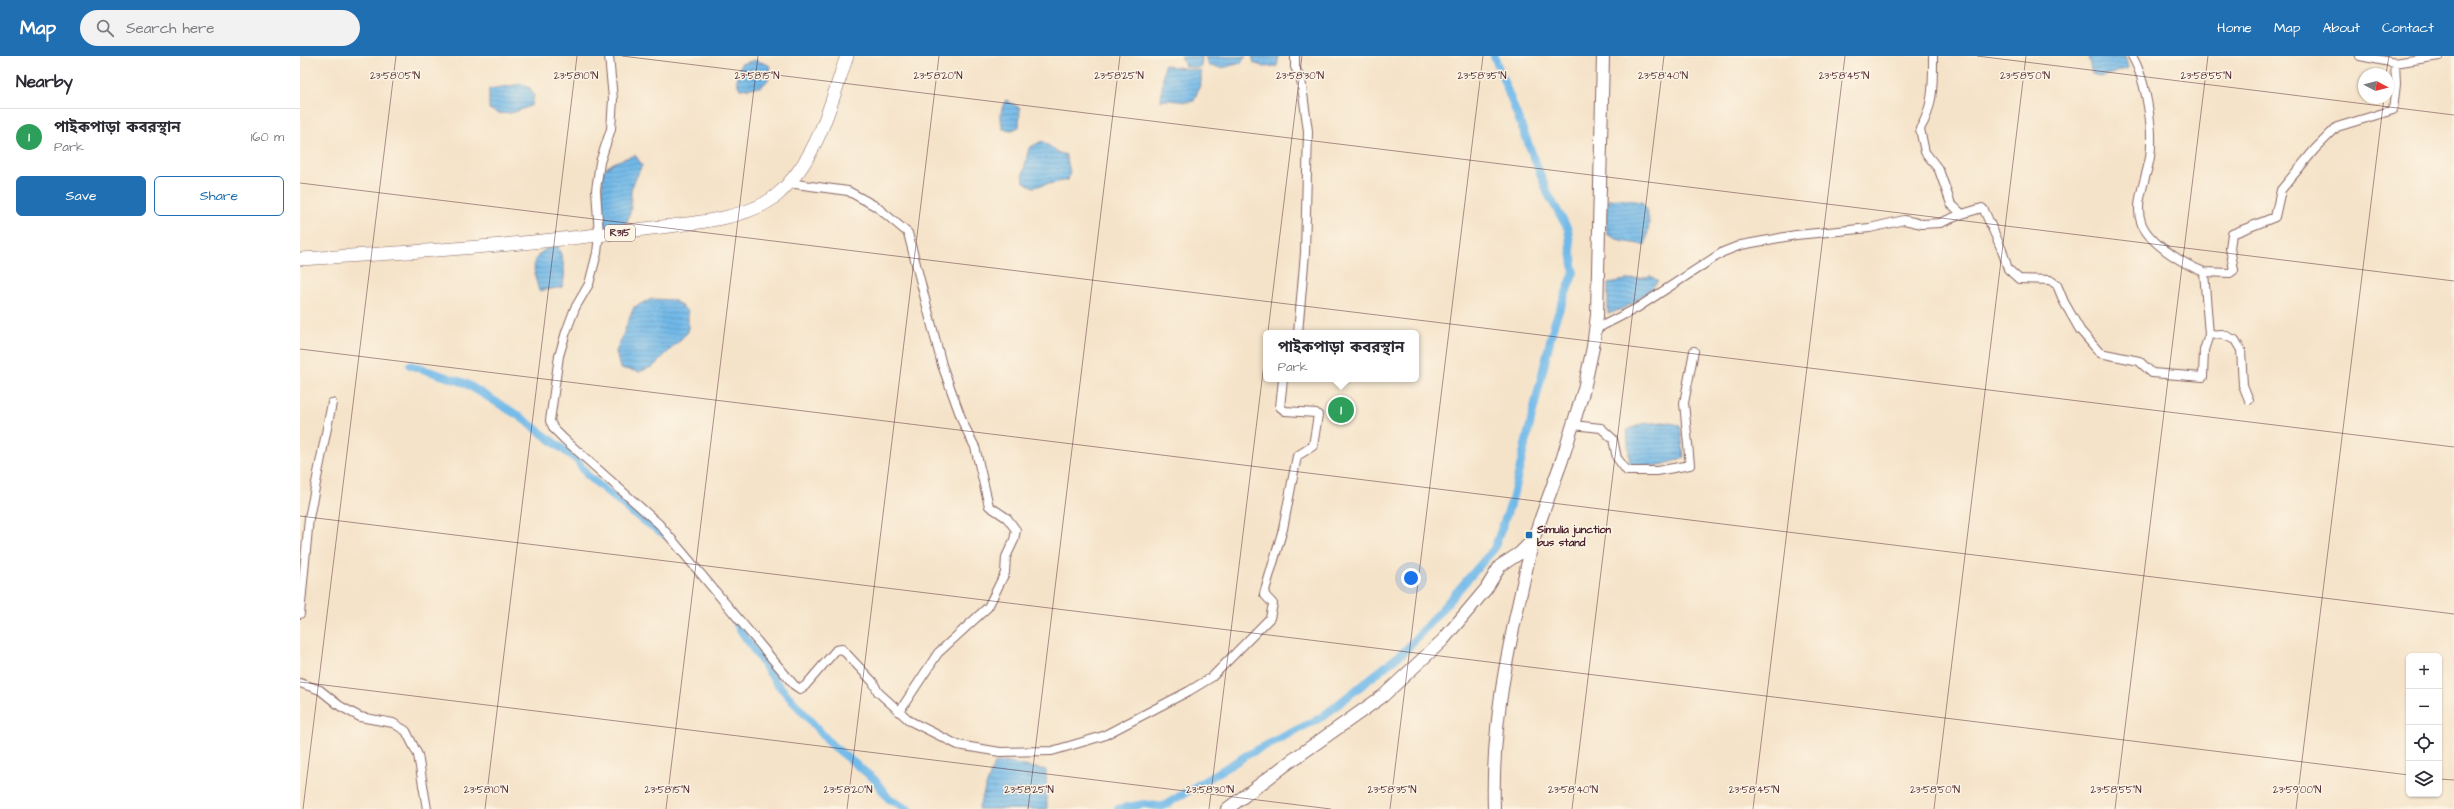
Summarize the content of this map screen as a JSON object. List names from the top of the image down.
{
  "streets": {
    "main road": ["R315"]
  },
  "places": {
    "transit": ["Simulia junction bus stand"]
  },
  "north": "right",
  "page": {
    "header": "Map",
    "search": "Search here",
    "nav": [
      "Home",
      "Map",
      "About",
      "Contact"
    ],
    "heading": "Nearby",
    "list": [
      {
        "mark": "1",
        "name": "পাইকপাড়া কবরস্থান",
        "note": "Park",
        "value": "160 m"
      }
    ],
    "buttons": ["Save", "Share"],
    "popup": ["পাইকপাড়া কবরস্থান", "Park"],
    "pins": "1",
    "map_buttons": ["+", "−"]
  },
  "coordinates": [
    "23°58'05\"N",
    "23°58'10\"N",
    "23°58'15\"N",
    "23°58'20\"N",
    "23°58'25\"N",
    "23°58'30\"N",
    "23°58'35\"N",
    "23°58'40\"N",
    "23°58'45\"N",
    "23°58'50\"N",
    "23°58'55\"N",
    "23°59'00\"N"
  ]
}
